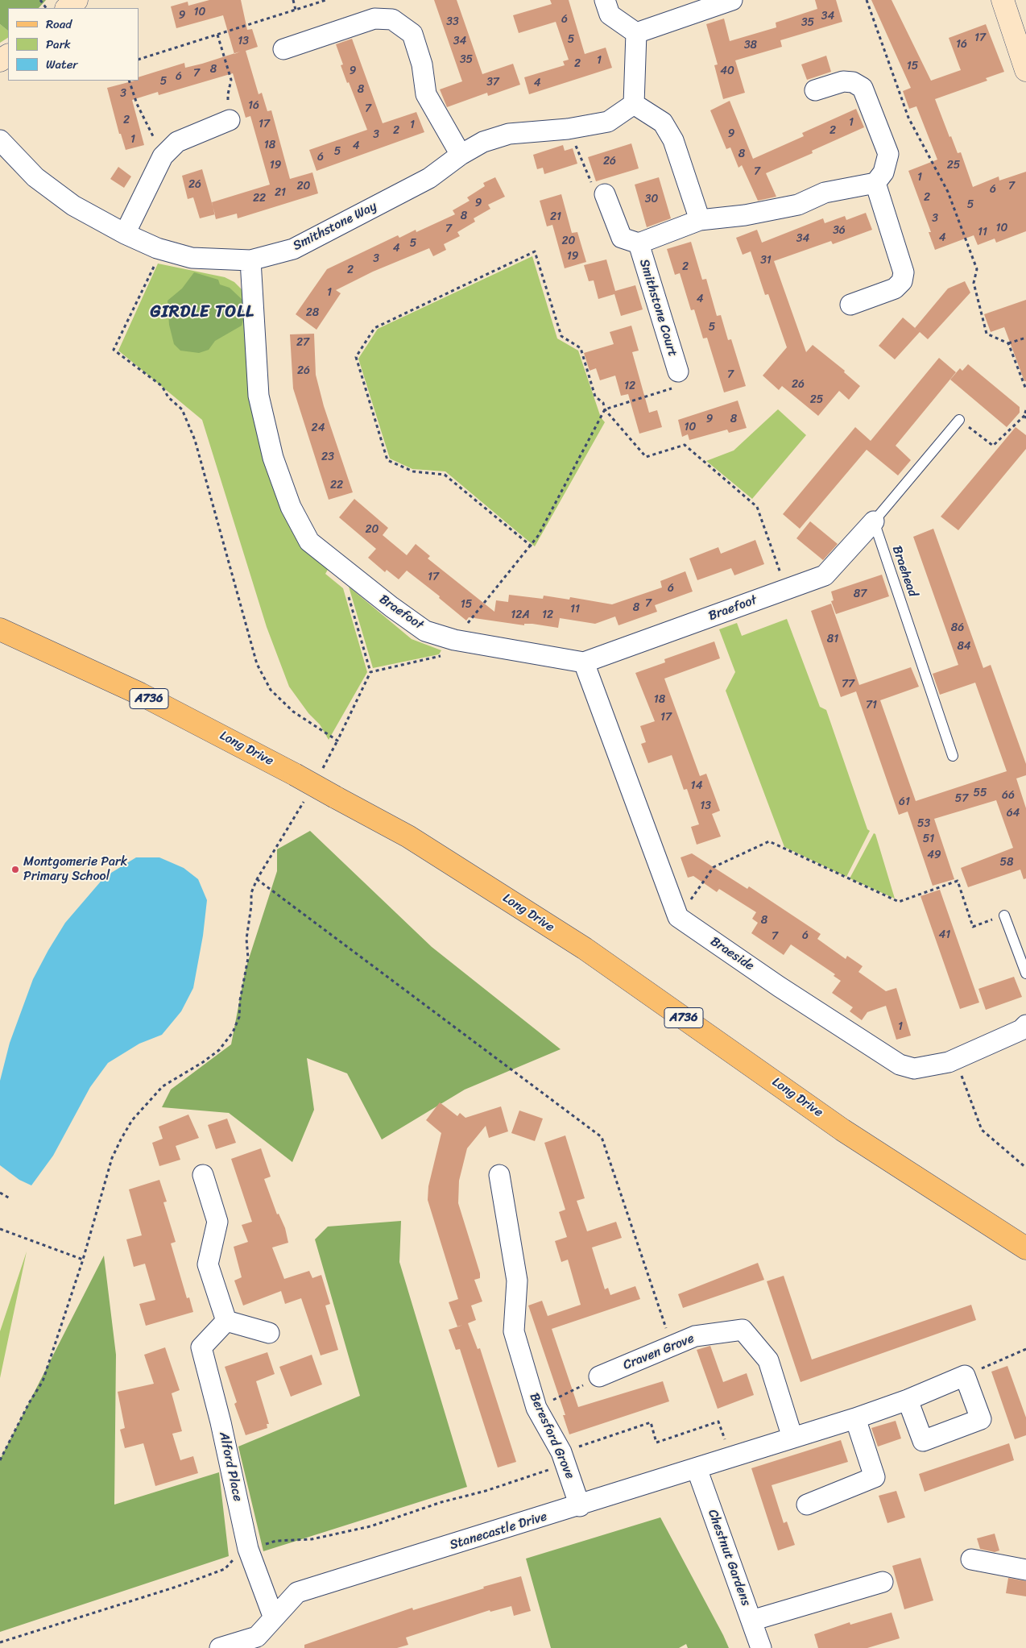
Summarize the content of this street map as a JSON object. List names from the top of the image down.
{
  "streets": {
    "main road": ["A736", "Long Drive"],
    "street": [
      "Smithstone Way",
      "Smithstone Court",
      "Braefoot",
      "Braeside",
      "Craven Grove",
      "Beresford Grove",
      "Alford Place",
      "Stanecastle Drive",
      "Chestnut Gardens"
    ],
    "lane": ["Braehead"]
  },
  "crossings": [
    ["Smithstone Way", "Braefoot"],
    ["Braehead", "Braefoot"],
    ["Craven Grove", "Stanecastle Drive"],
    ["Beresford Grove", "Stanecastle Drive"],
    ["Alford Place", "Stanecastle Drive"],
    ["Stanecastle Drive", "Chestnut Gardens"]
  ],
  "districts": ["GIRDLE TOLL"],
  "places": ["Montgomerie Park Primary School"],
  "house_numbers": [
    "10",
    "9",
    "34",
    "6",
    "33",
    "35",
    "17",
    "5",
    "13",
    "34",
    "16",
    "38",
    "35",
    "1",
    "2",
    "15",
    "8",
    "9",
    "40",
    "7",
    "6",
    "5",
    "37",
    "4",
    "8",
    "3",
    "16",
    "7",
    "2",
    "1",
    "17",
    "1",
    "2",
    "2",
    "9",
    "3",
    "1",
    "18",
    "4",
    "5",
    "8",
    "6",
    "26",
    "19",
    "25",
    "7",
    "1",
    "26",
    "20",
    "7",
    "6",
    "21",
    "2",
    "22",
    "30",
    "9",
    "5",
    "8",
    "21",
    "3",
    "10",
    "7",
    "36",
    "11",
    "4",
    "34",
    "20",
    "5",
    "4",
    "19",
    "3",
    "31",
    "2",
    "2",
    "1",
    "4",
    "28",
    "5",
    "27",
    "26",
    "7",
    "26",
    "12",
    "25",
    "9",
    "8",
    "10",
    "24",
    "23",
    "22",
    "20",
    "17",
    "6",
    "87",
    "7",
    "15",
    "8",
    "11",
    "12A",
    "12",
    "86",
    "81",
    "84",
    "77",
    "18",
    "71",
    "17",
    "14",
    "55",
    "66",
    "57",
    "61",
    "13",
    "64",
    "53",
    "51",
    "49",
    "58",
    "8",
    "41",
    "6",
    "7",
    "1"
  ],
  "legend": ["Road", "Park", "Water"]
}
